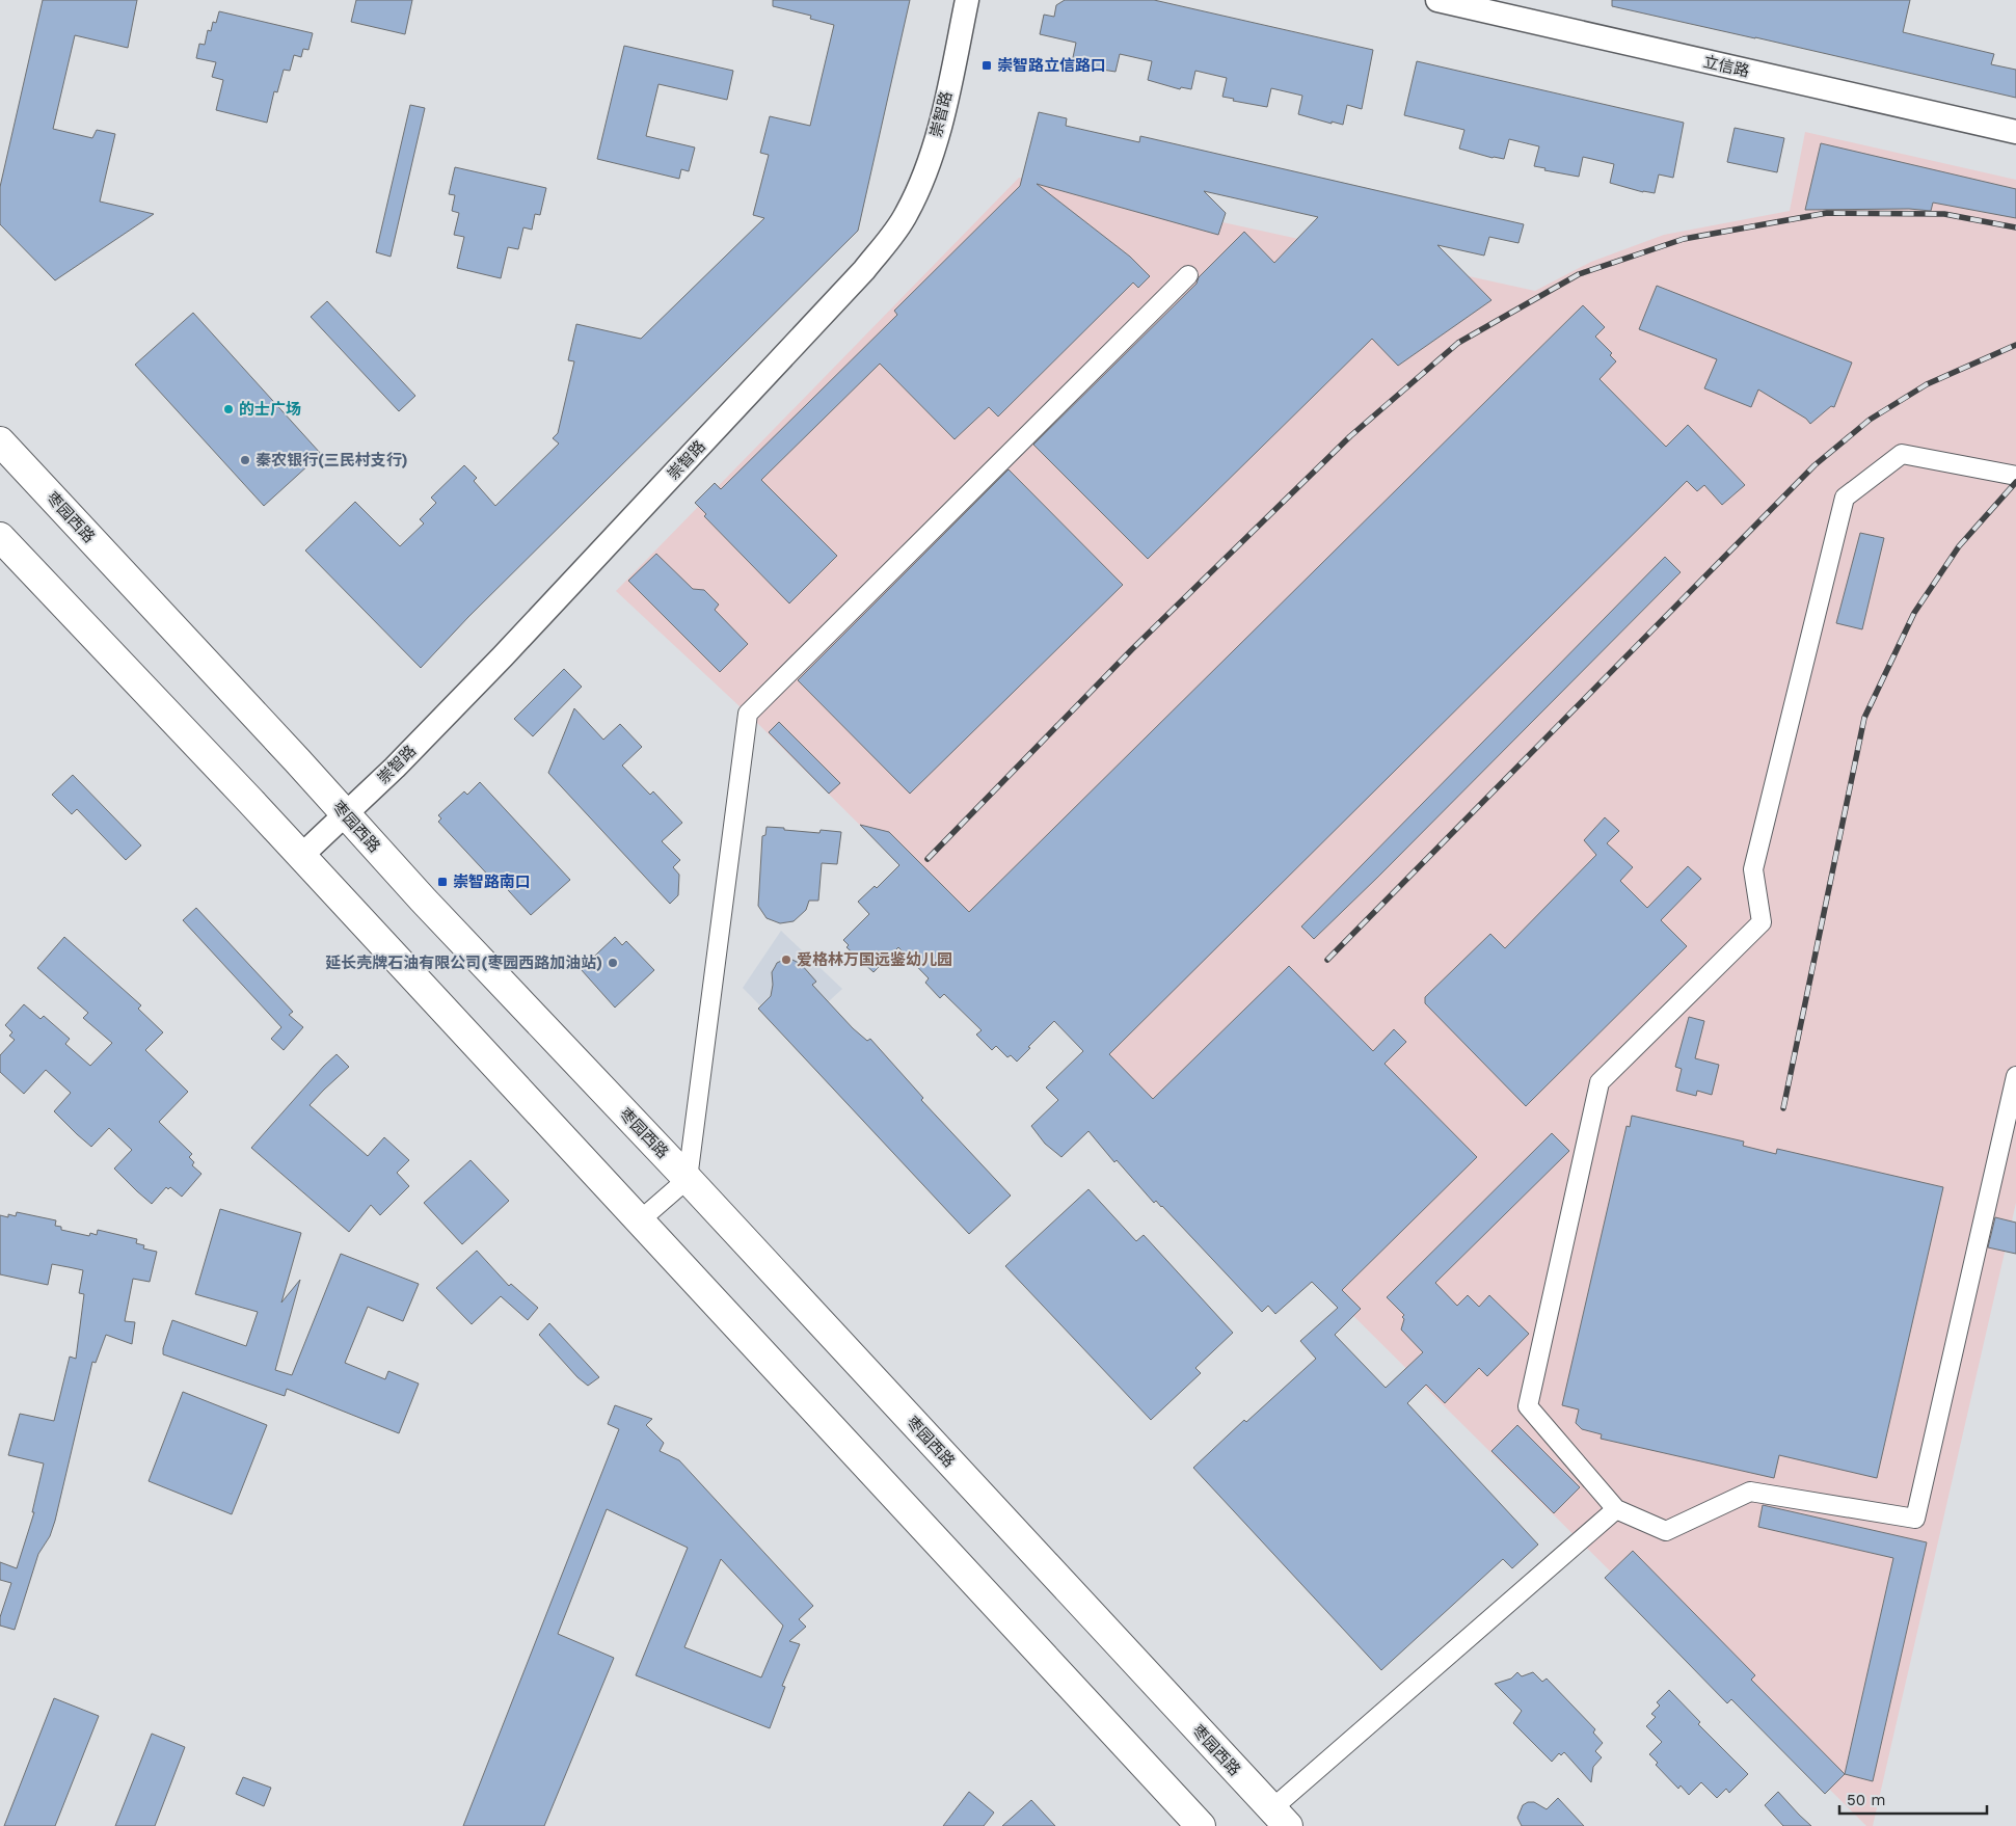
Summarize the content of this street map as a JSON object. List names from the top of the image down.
{
  "streets": {
    "main road": ["枣园西路"],
    "street": ["立信路", "崇智路"]
  },
  "crossings": [
    ["崇智路", "枣园西路"]
  ],
  "places": {
    "transit": ["崇智路立信路口", "崇智路南口"],
    "other": [
      "的士广场",
      "秦农银行(三民村支行)",
      "爱格林万国远鉴幼儿园",
      "延长壳牌石油有限公司(枣园西路加油站)"
    ]
  },
  "scale_bar": "50 m"
}
